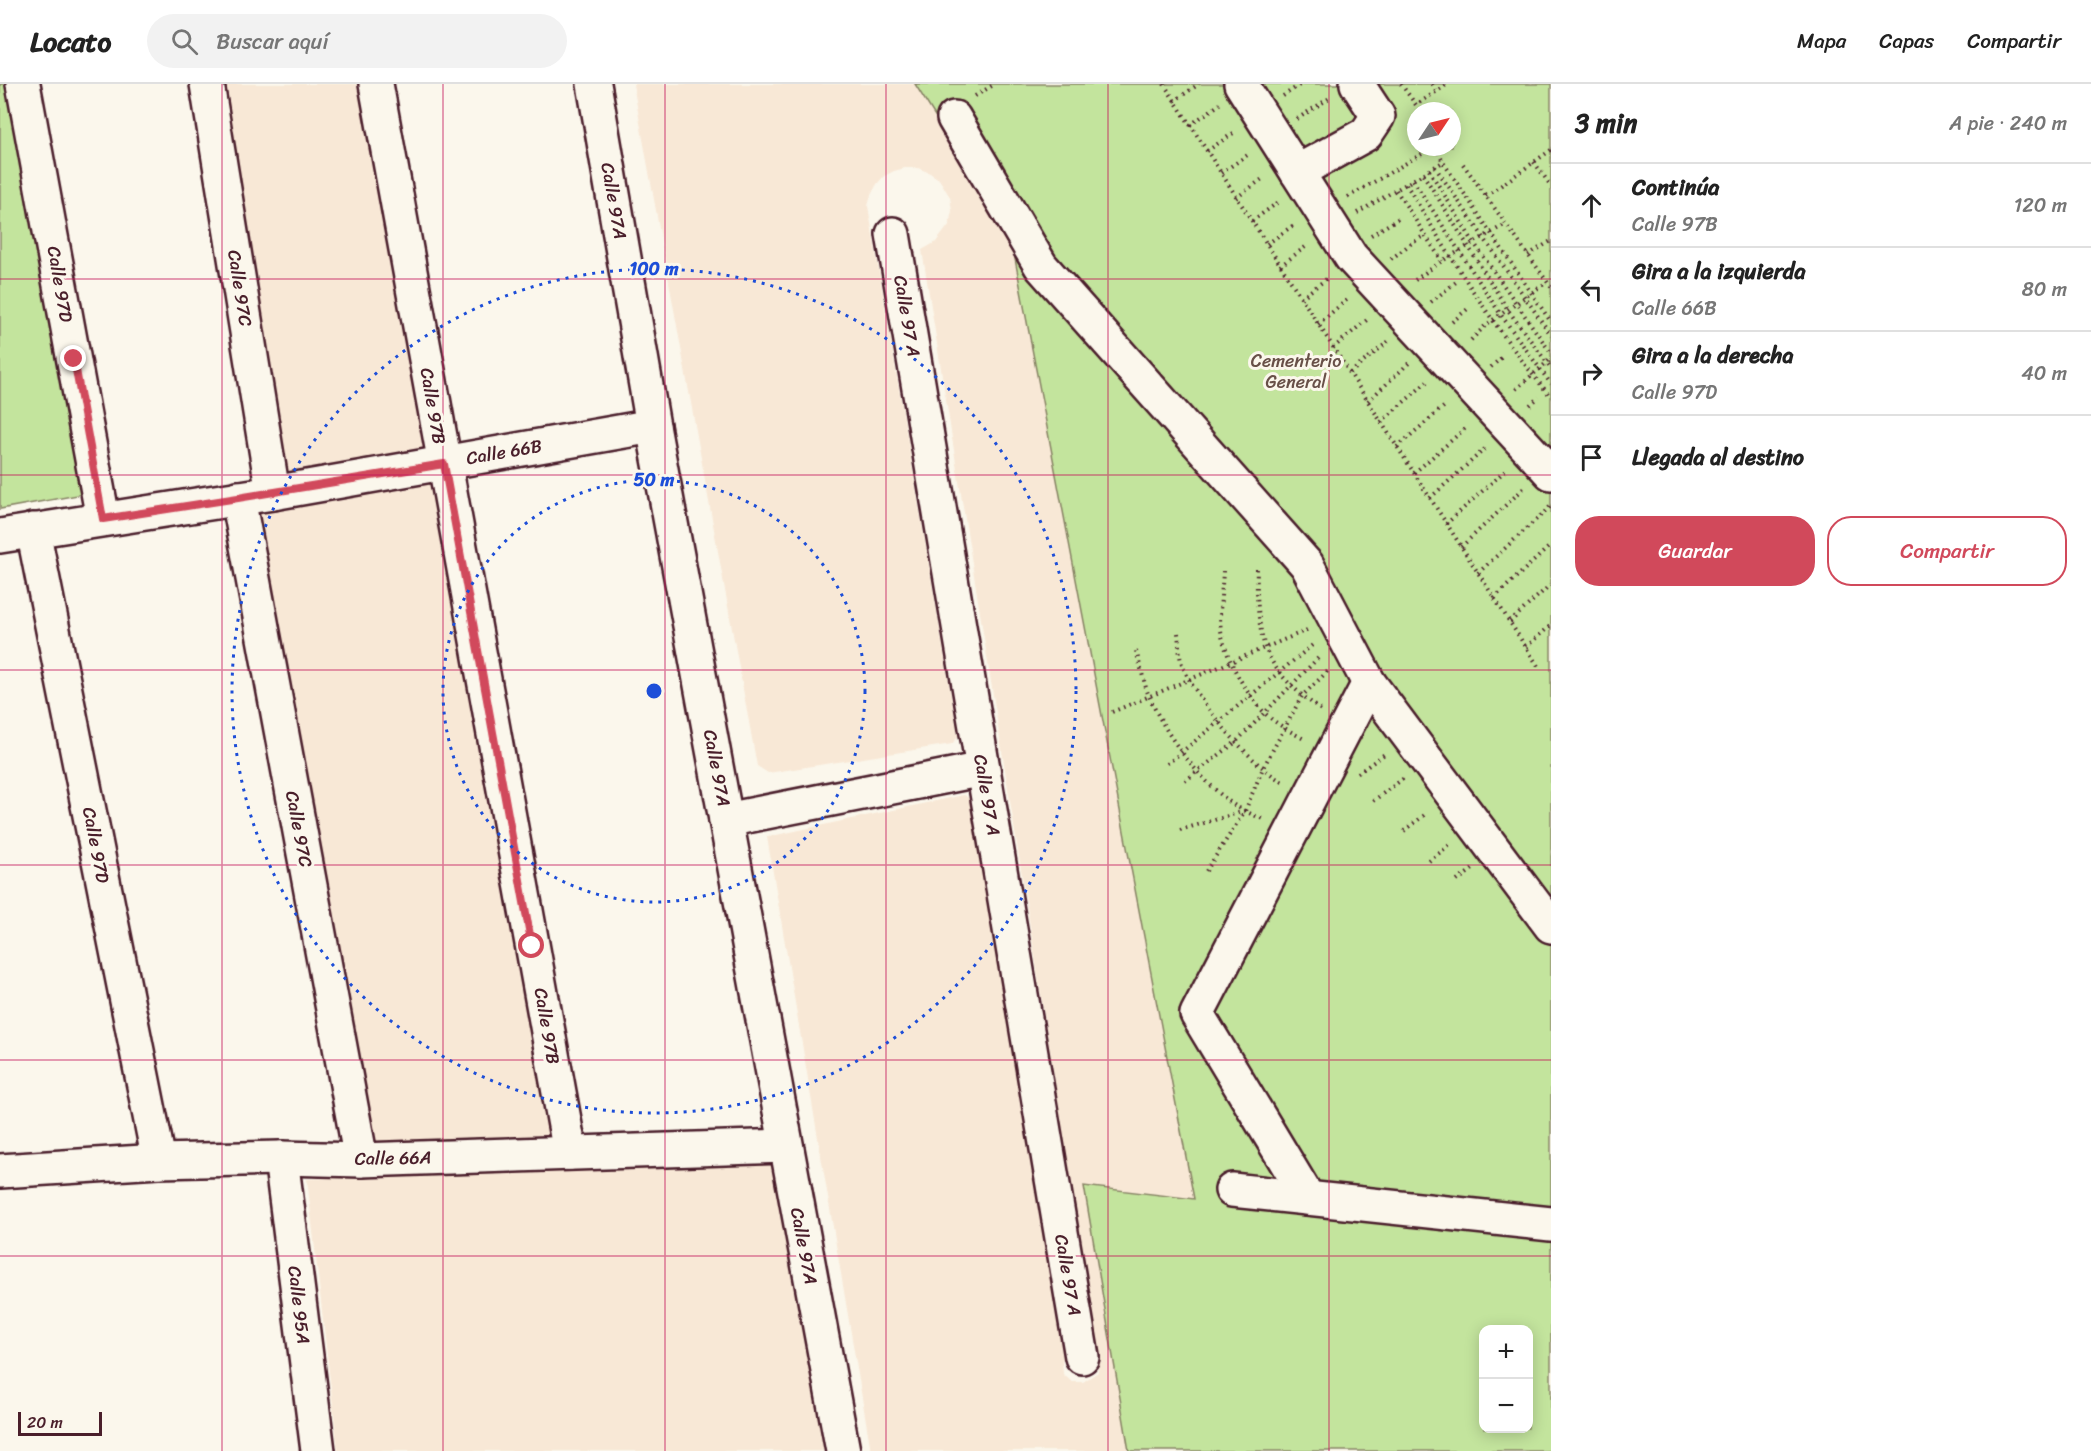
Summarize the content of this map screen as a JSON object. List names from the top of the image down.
{
  "streets": {
    "street": [
      "Calle 97A",
      "Calle 97D",
      "Calle 97C",
      "Calle 97 A",
      "Calle 97B",
      "Calle 66B",
      "Calle 66A",
      "Calle 95A"
    ]
  },
  "crossings": [
    ["Calle 97A", "Calle 66B"],
    ["Calle 97A", "Calle 66A"],
    ["Calle 97D", "Calle 66B"],
    ["Calle 97D", "Calle 66A"],
    ["Calle 97C", "Calle 66B"],
    ["Calle 97C", "Calle 66A"],
    ["Calle 97B", "Calle 66B"],
    ["Calle 97B", "Calle 66A"],
    ["Calle 66A", "Calle 95A"]
  ],
  "parks": ["Cementerio General"],
  "scale_bar": "20 m",
  "north": "top right",
  "page": {
    "header": "Locato",
    "search": "Buscar aquí",
    "nav": ["Mapa", "Capas", "Compartir"],
    "heading": ["3 min", "A pie · 240 m"],
    "list": [
      ["Continúa", "Calle 97B", "120 m"],
      ["Gira a la izquierda", "Calle 66B", "80 m"],
      ["Gira a la derecha", "Calle 97D", "40 m"],
      "Llegada al destino"
    ],
    "buttons": ["Guardar", "Compartir"],
    "map_buttons": ["+", "−"],
    "scale": "20 m"
  },
  "rings": ["100 m", "50 m"]
}
